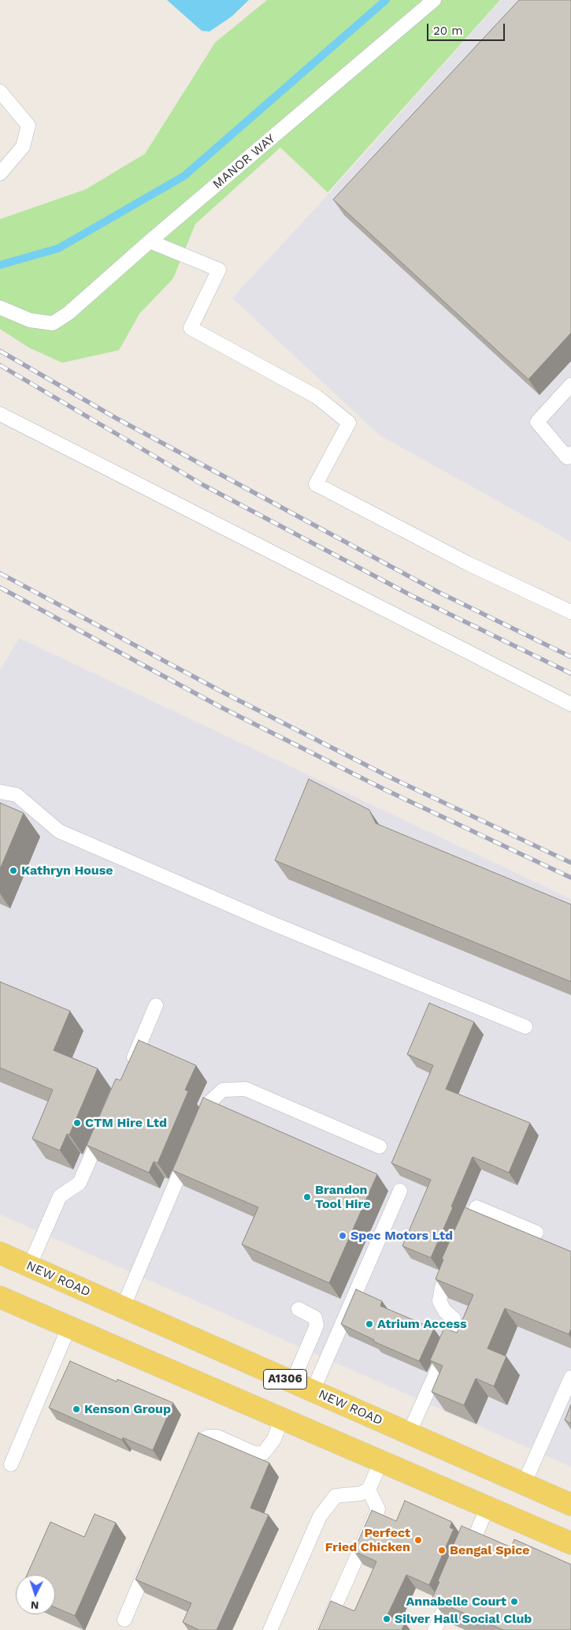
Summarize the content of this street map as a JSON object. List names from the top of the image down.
{
  "streets": {
    "main road": ["NEW ROAD", "A1306"],
    "lane": ["MANOR WAY"]
  },
  "places": [
    "Kathryn House",
    "CTM Hire Ltd",
    "Brandon Tool Hire",
    "Spec Motors Ltd",
    "Atrium Access",
    "Kenson Group",
    "Perfect Fried Chicken",
    "Bengal Spice",
    "Annabelle Court",
    "Silver Hall Social Club"
  ],
  "scale_bar": "20 m",
  "north": "bottom"
}
